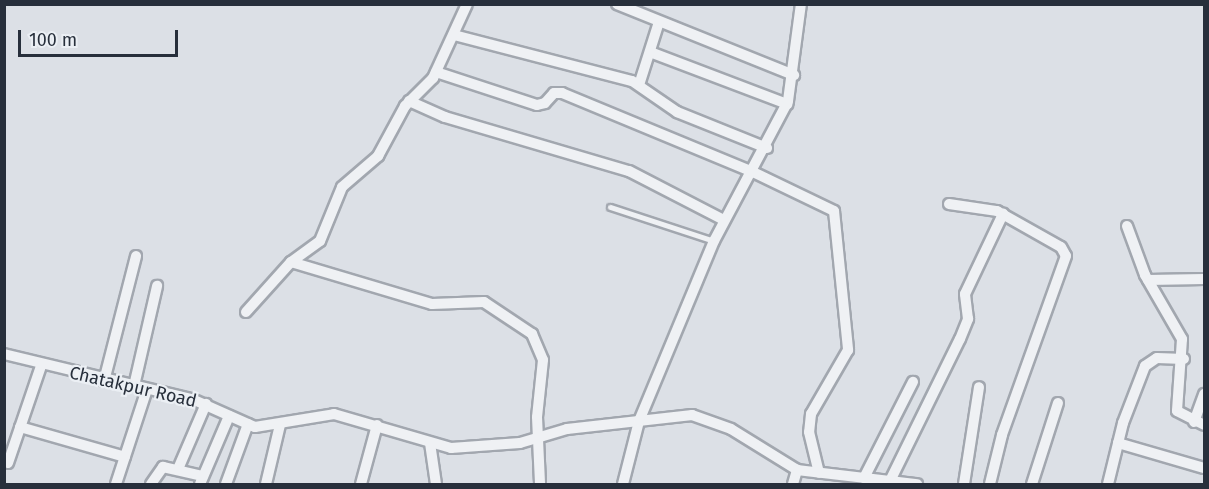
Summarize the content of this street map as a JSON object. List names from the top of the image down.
{
  "streets": {
    "street": ["Chatakpur Road"]
  },
  "scale_bar": "100 m"
}
